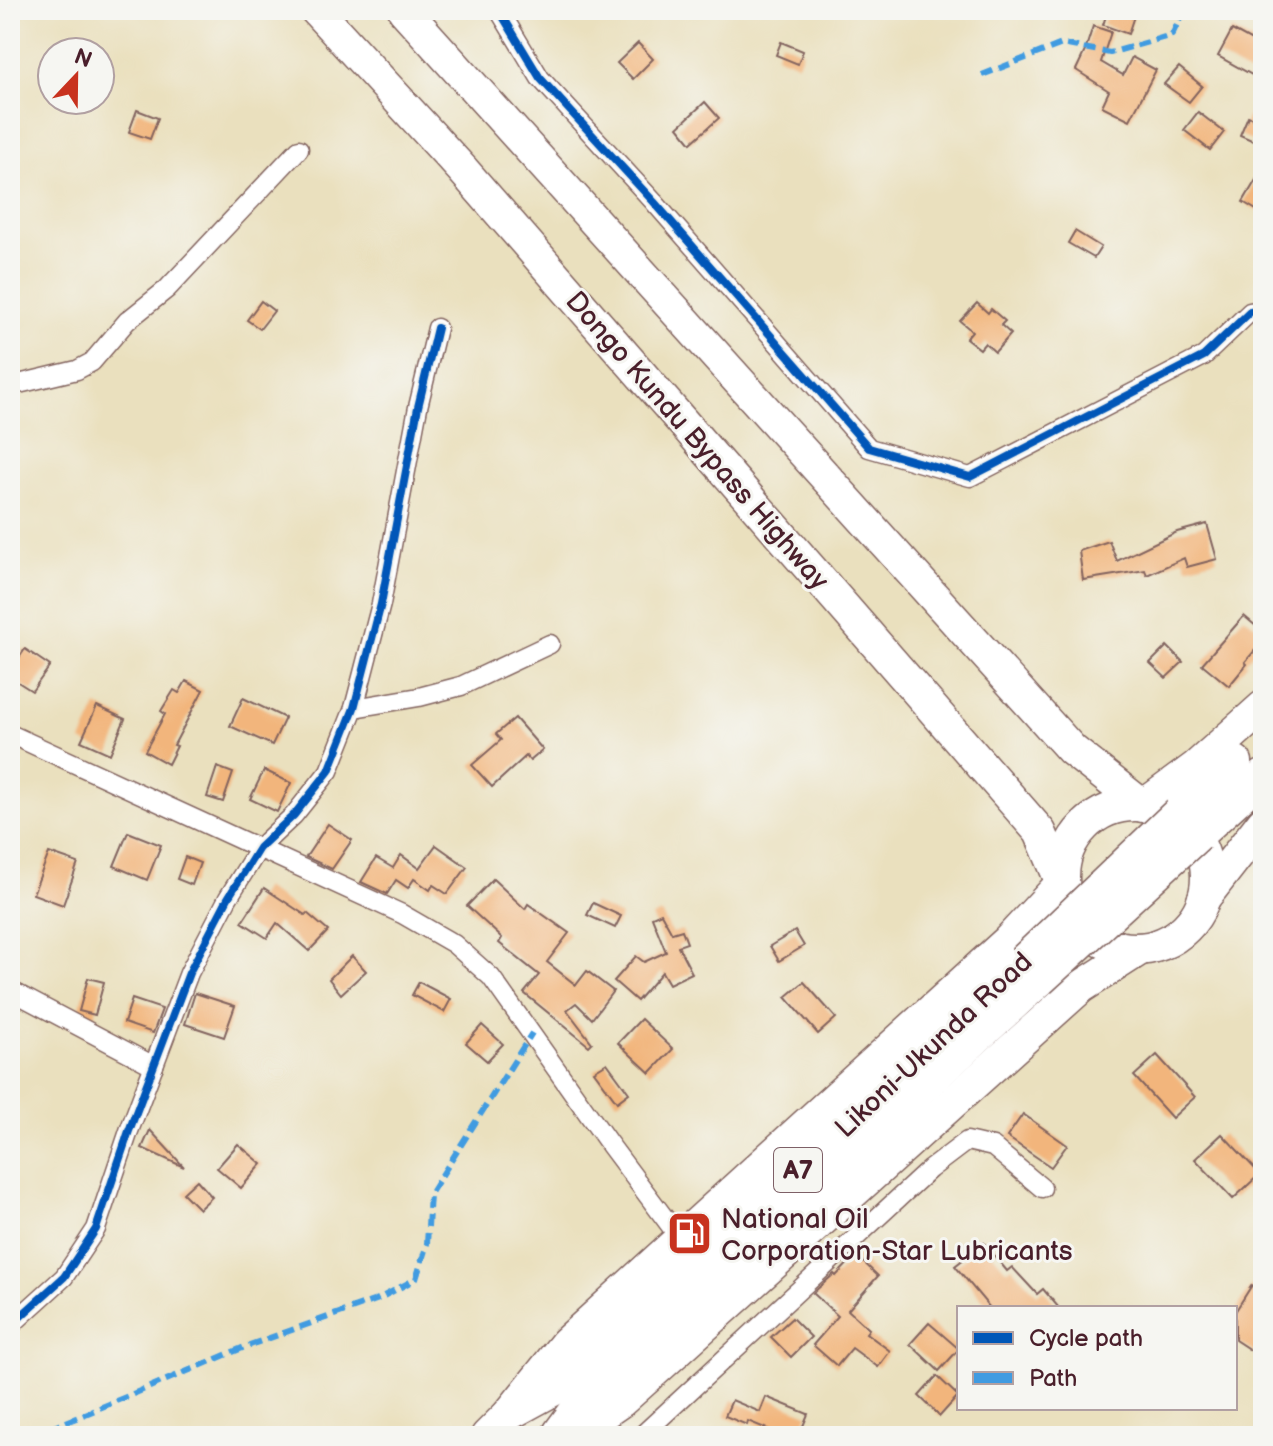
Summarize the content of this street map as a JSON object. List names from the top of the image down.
{
  "streets": {
    "highway": ["Dongo Kundu Bypass Highway", "Likoni-Ukunda Road", "A7"]
  },
  "places": {
    "fuel station": ["National Oil Corporation-Star Lubricants"]
  },
  "legend": ["Cycle path", "Path"],
  "north": "top"
}
